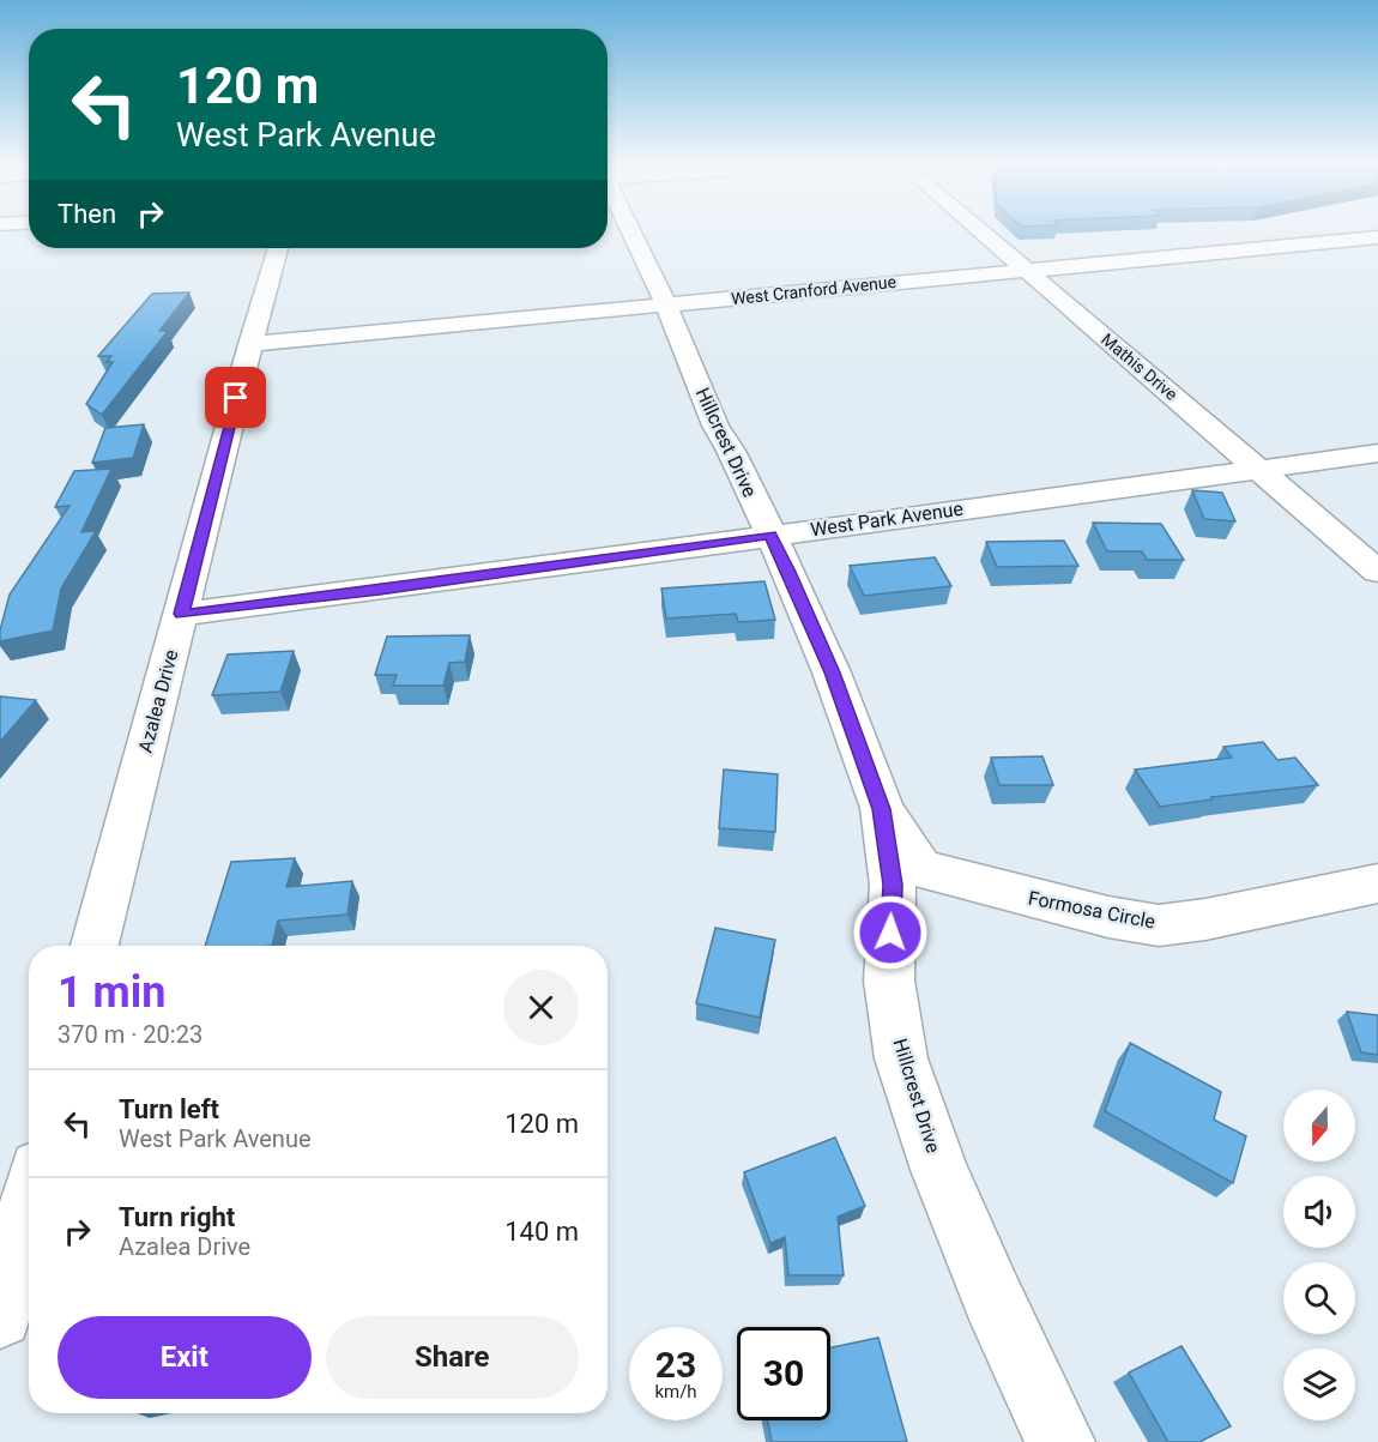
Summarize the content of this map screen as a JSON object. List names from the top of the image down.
{
  "streets": {
    "street": [
      "West Cranford Avenue",
      "Mathis Drive",
      "Hillcrest Drive",
      "West Park Avenue",
      "Azalea Drive",
      "Formosa Circle"
    ]
  },
  "crossings": [
    ["West Cranford Avenue", "Mathis Drive"],
    ["West Cranford Avenue", "Hillcrest Drive"],
    ["West Cranford Avenue", "Azalea Drive"],
    ["Mathis Drive", "West Park Avenue"],
    ["Hillcrest Drive", "West Park Avenue"],
    ["Hillcrest Drive", "Formosa Circle"],
    ["West Park Avenue", "Azalea Drive"]
  ],
  "north": "bottom",
  "page": {
    "turn": ["120 m", "West Park Avenue"],
    "then": "Then",
    "heading": ["1 min", "370 m · 20:23"],
    "list": [
      {
        "name": "Turn left",
        "note": "West Park Avenue",
        "value": "120 m"
      },
      {
        "name": "Turn right",
        "note": "Azalea Drive",
        "value": "140 m"
      }
    ],
    "buttons": ["Exit", "Share"],
    "speed": "23 km/h",
    "limit": "30"
  }
}
